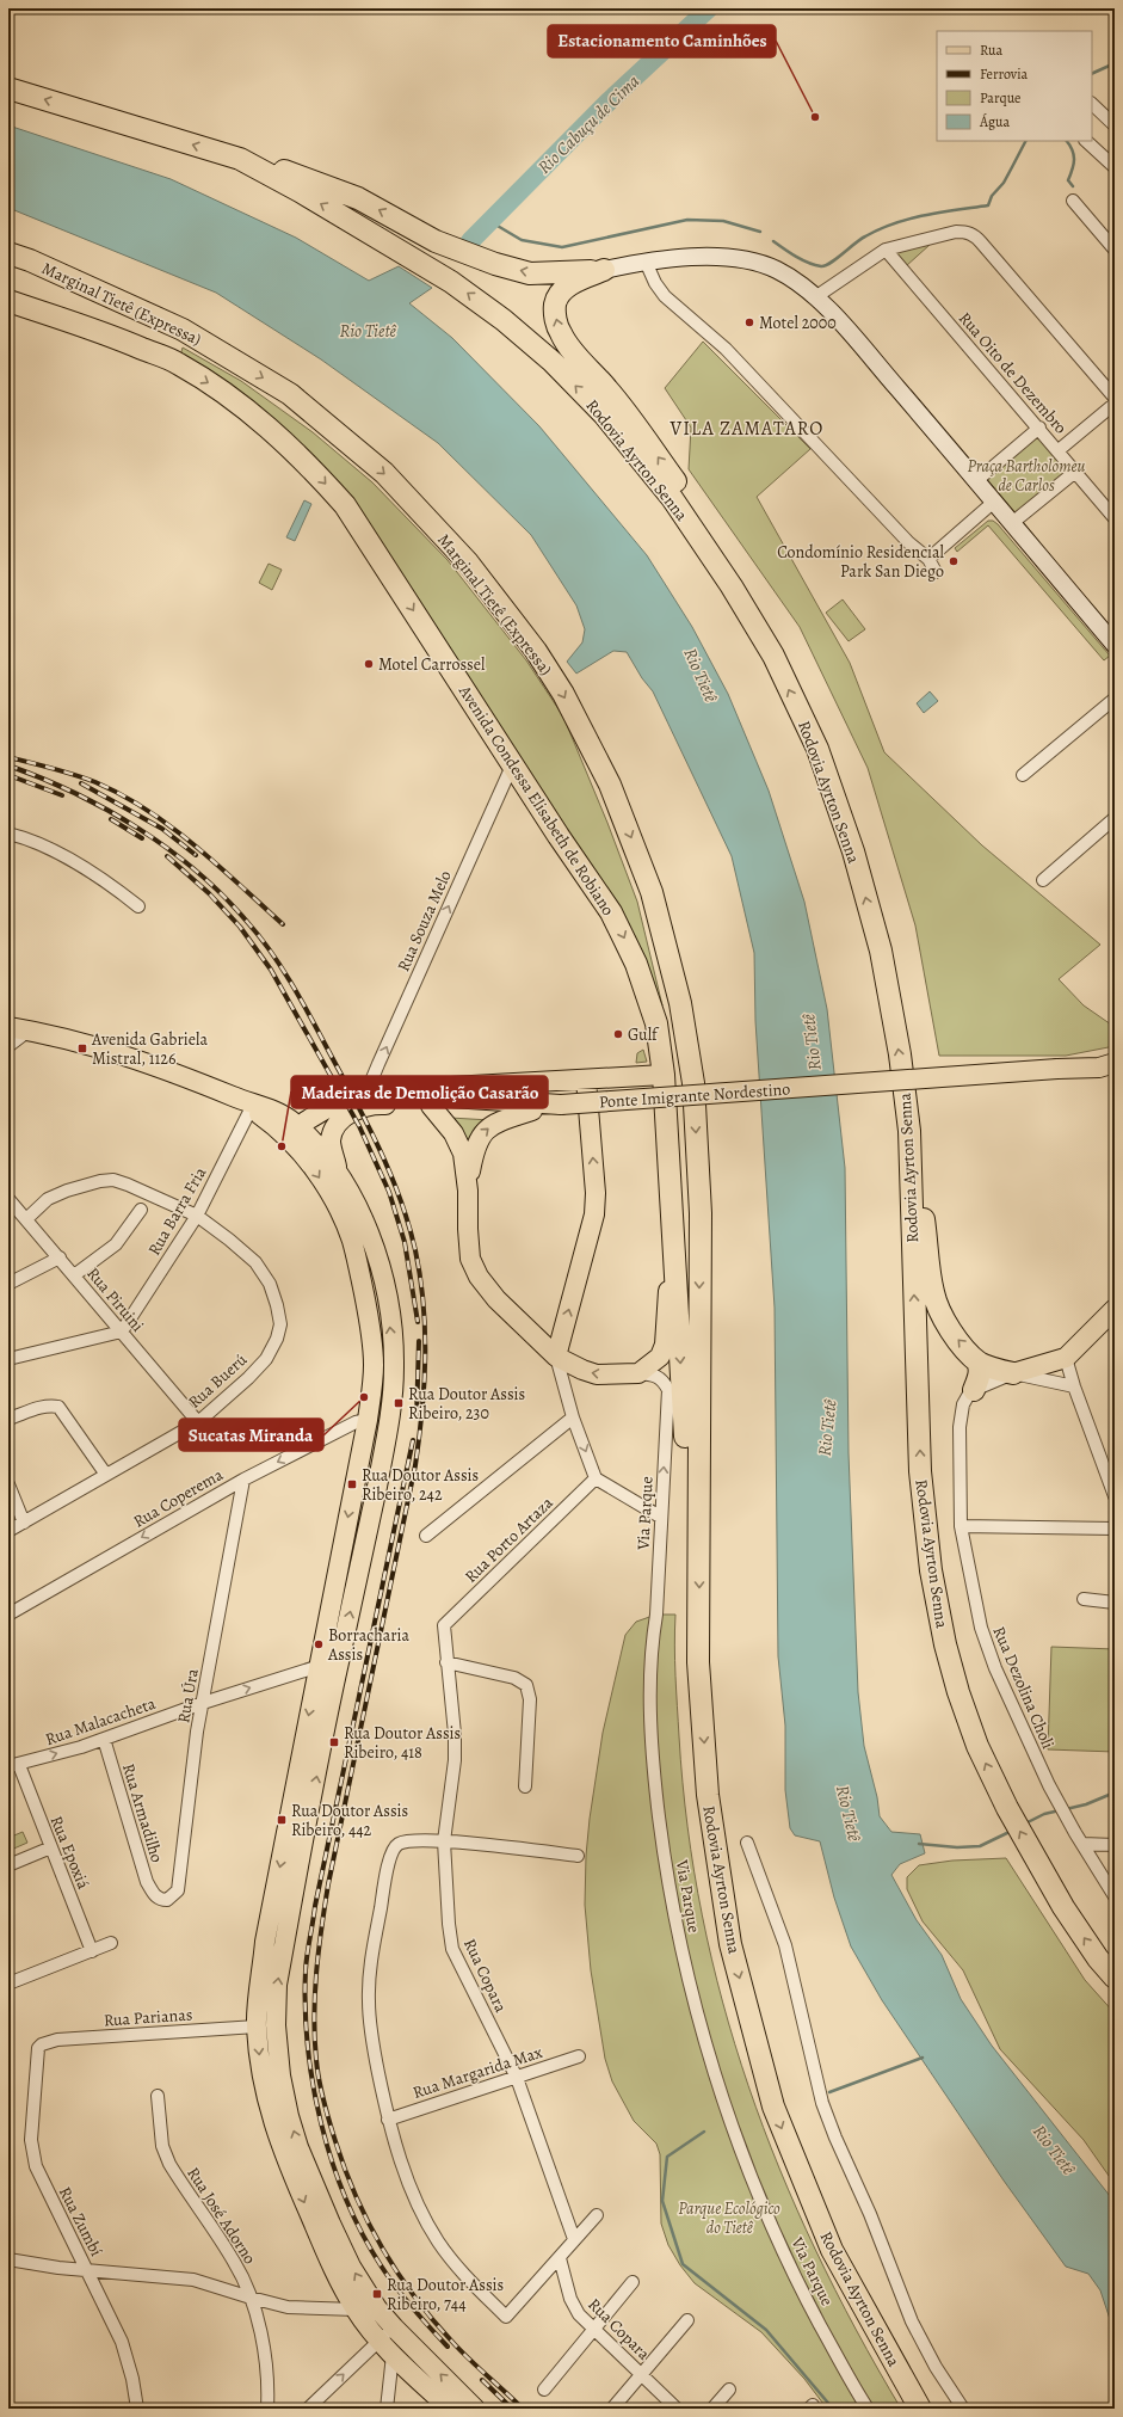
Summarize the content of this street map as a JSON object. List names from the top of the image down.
{
  "streets": {
    "highway": ["Marginal Tietê (Expressa)", "Rodovia Ayrton Senna", "Avenida Condessa Elisabeth de Robiano"],
    "main road": ["Ponte Imigrante Nordestino"],
    "street": [
      "Rua Oito de Dezembro",
      "Rua Souza Melo",
      "Rua Barra Fria",
      "Rua Piruini",
      "Rua Buerú",
      "Rua Coperema",
      "Via Parque",
      "Rua Porto Artaza",
      "Rua Dezolina Choli",
      "Rua Úra",
      "Rua Malacacheta",
      "Rua Armadilho",
      "Rua Epoxiá",
      "Rua Copara",
      "Rua Parianas",
      "Rua Margarida Max",
      "Rua José Adorno",
      "Rua Zumbí"
    ]
  },
  "crossings": [
    ["Marginal Tietê (Expressa)", "Rodovia Ayrton Senna"],
    ["Rodovia Ayrton Senna", "Avenida Condessa Elisabeth de Robiano"],
    ["Avenida Condessa Elisabeth de Robiano", "Rua Souza Melo"],
    ["Rua Barra Fria", "Rua Piruini"],
    ["Rua Barra Fria", "Rua Buerú"],
    ["Rua Piruini", "Rua Buerú"],
    ["Rua Coperema", "Rua Úra"],
    ["Rua Porto Artaza", "Rua Copara"],
    ["Rua Úra", "Rua Malacacheta"],
    ["Rua Úra", "Rua Armadilho"],
    ["Rua Malacacheta", "Rua Armadilho"],
    ["Rua Malacacheta", "Rua Epoxiá"],
    ["Rua Copara", "Rua Margarida Max"],
    ["Rua Parianas", "Rua Zumbí"]
  ],
  "one_way": [
    "Marginal Tietê (Expressa)",
    "Avenida Condessa Elisabeth de Robiano",
    "Rua Souza Melo",
    "Rua Coperema",
    "Rua Malacacheta"
  ],
  "districts": ["VILA ZAMATARO"],
  "water": ["Rio Cabuçu de Cima", "Rio Tietê"],
  "parks": ["Praça Bartholomeu de Carlos", "Parque Ecológico do Tietê"],
  "places": {
    "other": [
      "Estacionamento Caminhões",
      "Motel 2000",
      "Condomínio Residencial Park San Diego",
      "Motel Carrossel",
      "Gulf",
      "Madeiras de Demolição Casarão",
      "Sucatas Miranda",
      "Borracharia Assis"
    ],
    "transit": [
      "Avenida Gabriela Mistral, 1126",
      "Rua Doutor Assis Ribeiro, 230",
      "Rua Doutor Assis Ribeiro, 242",
      "Rua Doutor Assis Ribeiro, 418",
      "Rua Doutor Assis Ribeiro, 442",
      "Rua Doutor Assis Ribeiro, 744"
    ]
  },
  "legend": [
    "Rua",
    "Ferrovia",
    "Parque",
    "Água"
  ]
}
